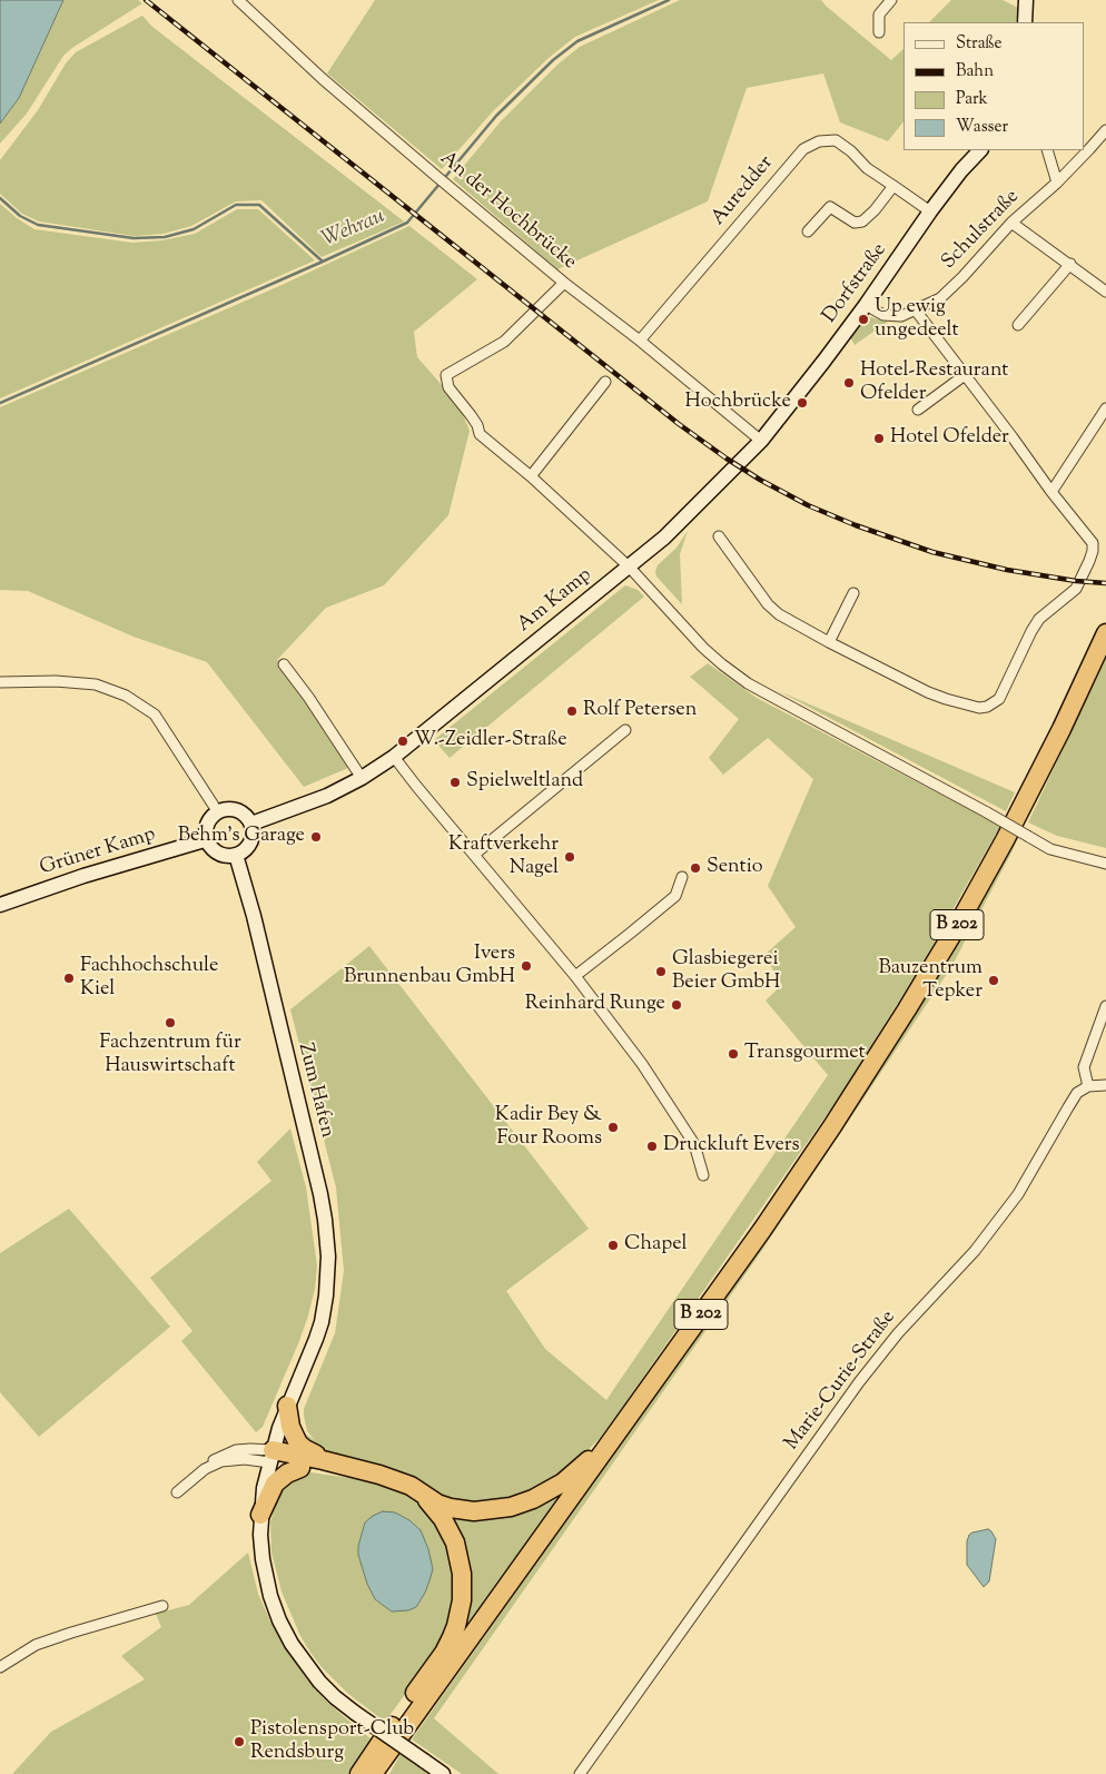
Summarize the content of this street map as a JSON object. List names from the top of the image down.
{
  "streets": {
    "highway": ["B 202"],
    "main road": [
      "Dorfstraße",
      "Am Kamp",
      "Grüner Kamp",
      "Zum Hafen"
    ],
    "street": [
      "Auredder",
      "An der Hochbrücke",
      "Schulstraße",
      "Marie-Curie-Straße"
    ]
  },
  "crossings": [
    ["Auredder", "An der Hochbrücke"],
    ["Auredder", "Dorfstraße"],
    ["An der Hochbrücke", "Dorfstraße"],
    ["An der Hochbrücke", "Am Kamp"],
    ["Schulstraße", "Dorfstraße"],
    ["Dorfstraße", "Am Kamp"],
    ["Am Kamp", "Grüner Kamp"],
    ["Am Kamp", "Zum Hafen"],
    ["Grüner Kamp", "Zum Hafen"]
  ],
  "water": ["Wehrau"],
  "places": [
    "Up ewig ungedeelt",
    "Hotel-Restaurant Ofelder",
    "Hochbrücke",
    "Hotel Ofelder",
    "Rolf Petersen",
    "W.-Zeidler-Straße",
    "Spielweltland",
    "Behm's Garage",
    "Kraftverkehr Nagel",
    "Sentio",
    "Ivers Brunnenbau GmbH",
    "Glasbiegerei Beier GmbH",
    "Fachhochschule Kiel",
    "Bauzentrum Tepker",
    "Reinhard Runge",
    "Fachzentrum für Hauswirtschaft",
    "Transgourmet",
    "Kadir Bey & Four Rooms",
    "Druckluft Evers",
    "Chapel",
    "Pistolensport-Club Rendsburg"
  ],
  "legend": [
    "Straße",
    "Bahn",
    "Park",
    "Wasser"
  ]
}
